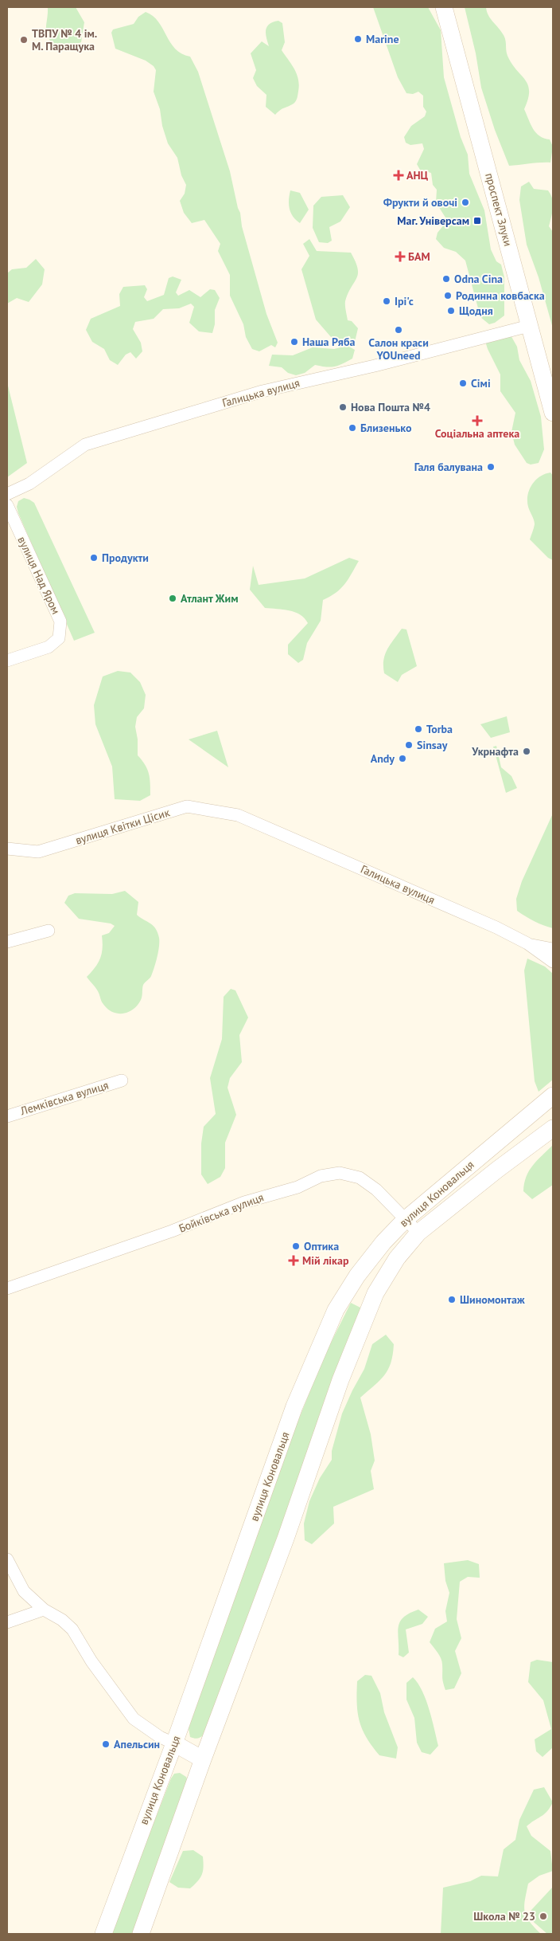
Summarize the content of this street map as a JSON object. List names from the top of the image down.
{
  "streets": {
    "main road": ["проспект Злуки", "вулиця Коновальця"],
    "street": [
      "Галицька вулиця",
      "вулиця Над Яром",
      "вулиця Квітки Цісик",
      "Лемківська вулиця",
      "Бойківська вулиця"
    ]
  },
  "crossings": [
    ["проспект Злуки", "Галицька вулиця"],
    ["Галицька вулиця", "вулиця Квітки Цісик"],
    ["вулиця Коновальця", "Бойківська вулиця"]
  ],
  "places": {
    "other": [
      "Marine",
      "ТВПУ № 4 ім. М. Паращука",
      "Фрукти й овочі",
      "Odna Cina",
      "Родинна ковбаска",
      "Ірі'с",
      "Щодня",
      "Салон краси YOUneed",
      "Наша Ряба",
      "Сімі",
      "Нова Пошта №4",
      "Близенько",
      "Галя балувана",
      "Продукти",
      "Атлант Жим",
      "Torba",
      "Sinsay",
      "Укрнафта",
      "Andy",
      "Оптика",
      "Шиномонтаж",
      "Апельсин",
      "Школа № 23"
    ],
    "health": [
      "АНЦ",
      "БАМ",
      "Соціальна аптека",
      "Мій лікар"
    ],
    "transit": ["Маг. Універсам"]
  }
}
